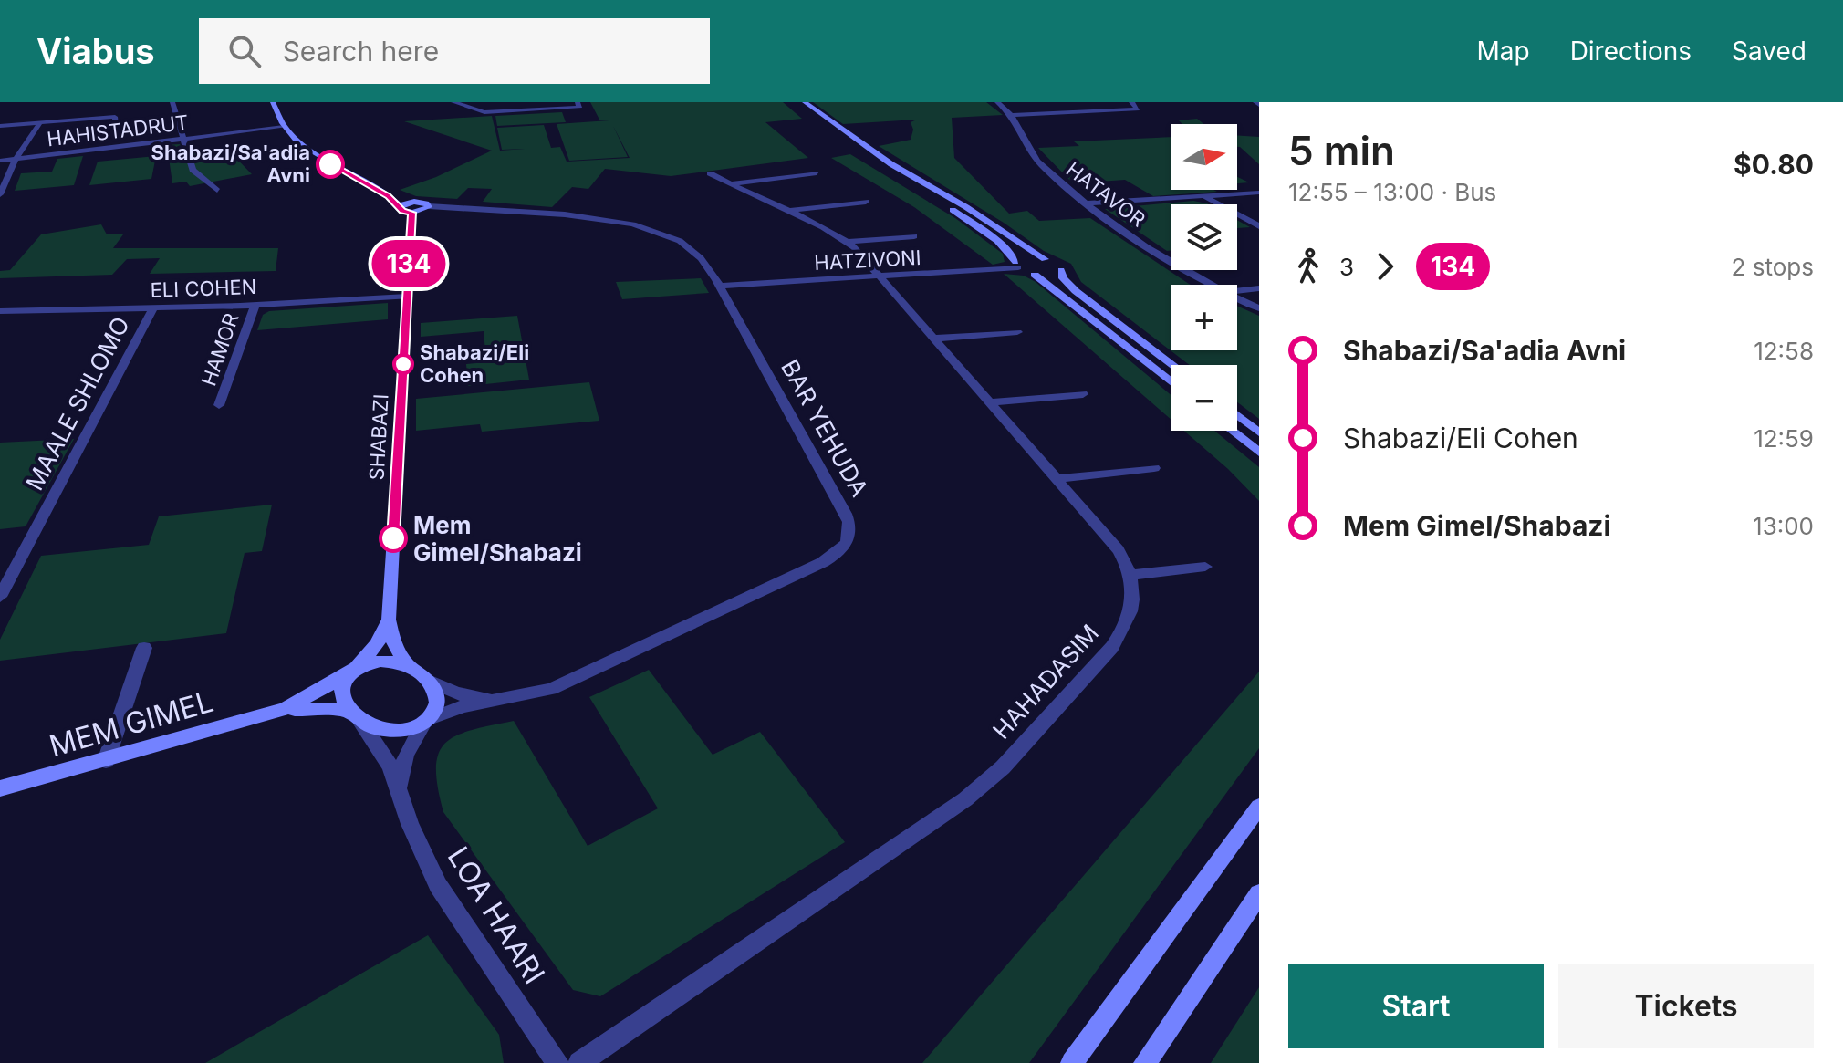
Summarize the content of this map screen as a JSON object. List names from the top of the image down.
{
  "streets": {
    "street": [
      "HAHISTADRUT",
      "HATAVOR",
      "HATZIVONI",
      "ELI COHEN",
      "HAMOR",
      "MAALE SHLOMO",
      "BAR YEHUDA",
      "SHABAZI",
      "HAHADASIM",
      "MEM GIMEL",
      "LOA HAARI"
    ]
  },
  "crossings": [
    ["HATZIVONI", "BAR YEHUDA"],
    ["ELI COHEN", "HAMOR"],
    ["ELI COHEN", "MAALE SHLOMO"],
    ["ELI COHEN", "SHABAZI"],
    ["BAR YEHUDA", "SHABAZI"],
    ["BAR YEHUDA", "MEM GIMEL"],
    ["BAR YEHUDA", "LOA HAARI"],
    ["SHABAZI", "MEM GIMEL"],
    ["SHABAZI", "LOA HAARI"],
    ["MEM GIMEL", "LOA HAARI"]
  ],
  "places": ["Shabazi/Sa'adia Avni", "Shabazi/Eli Cohen", "Mem Gimel/Shabazi"],
  "lines": ["bus line 134"],
  "north": "right",
  "page": {
    "header": "Viabus",
    "search": "Search here",
    "nav": ["Map", "Directions", "Saved"],
    "on_map": "134",
    "heading": ["5 min", "12:55 – 13:00 · Bus", "$0.80"],
    "map_buttons": ["+", "−"],
    "legs": ["3", "134", "2 stops"],
    "list": [
      {
        "name": "Shabazi/Sa'adia Avni",
        "value": "12:58"
      },
      {
        "name": "Shabazi/Eli Cohen",
        "value": "12:59"
      },
      {
        "name": "Mem Gimel/Shabazi",
        "value": "13:00"
      }
    ],
    "buttons": ["Start", "Tickets"]
  }
}
